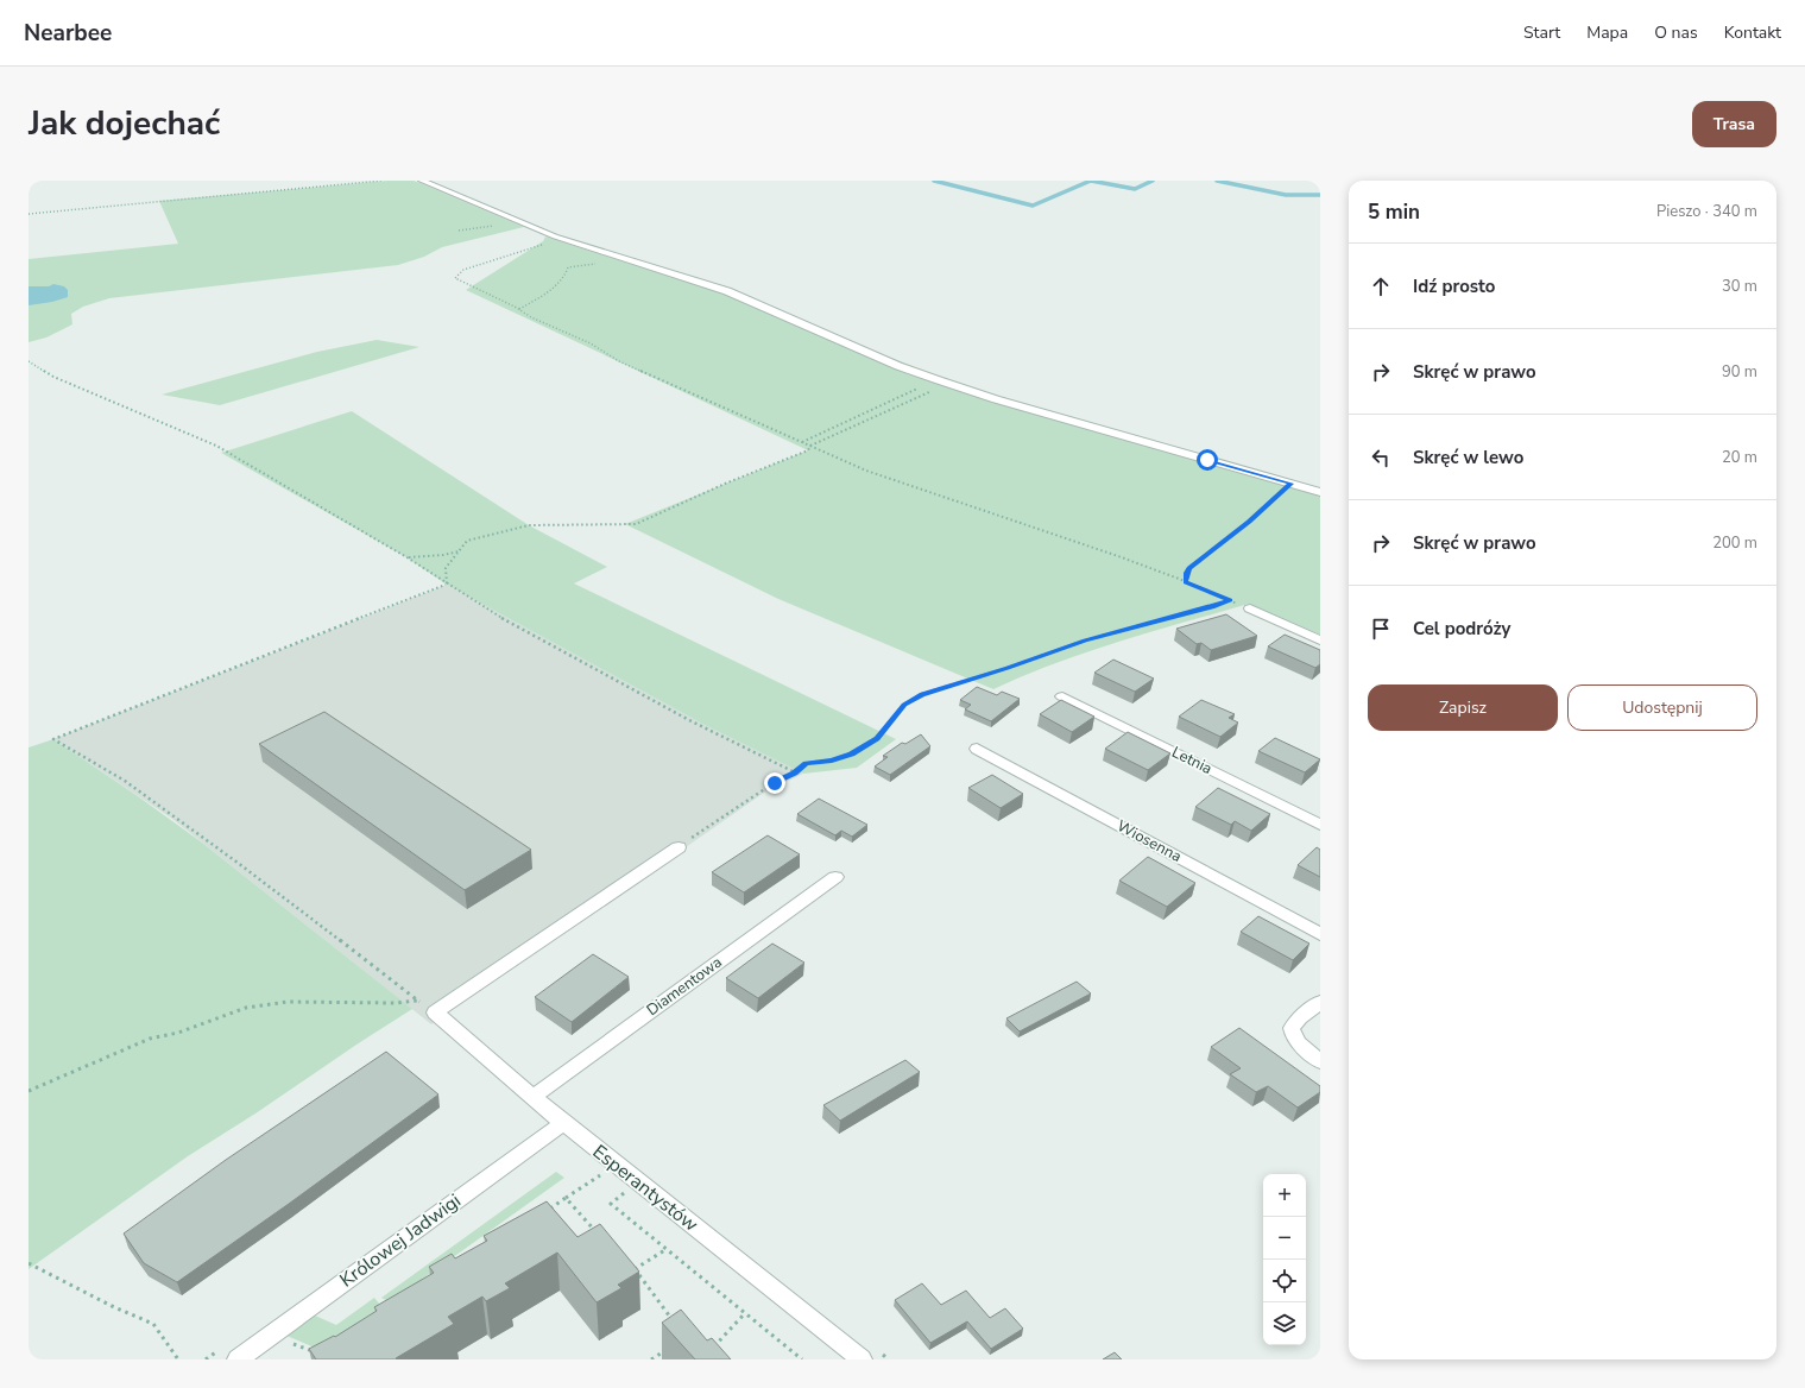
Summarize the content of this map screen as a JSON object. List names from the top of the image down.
{
  "streets": {
    "street": [
      "Letnia",
      "Wiosenna",
      "Diamentowa",
      "Esperantystów",
      "Królowej Jadwigi"
    ]
  },
  "crossings": [
    ["Diamentowa", "Esperantystów"],
    ["Esperantystów", "Królowej Jadwigi"]
  ],
  "page": {
    "header": "Nearbee",
    "nav": [
      "Start",
      "Mapa",
      "O nas",
      "Kontakt"
    ],
    "title": "Jak dojechać",
    "buttons": [
      "Trasa",
      ["Zapisz", "Udostępnij"]
    ],
    "heading": ["5 min", "Pieszo · 340 m"],
    "list": [
      ["Idź prosto", "30 m"],
      ["Skręć w prawo", "90 m"],
      ["Skręć w lewo", "20 m"],
      ["Skręć w prawo", "200 m"],
      "Cel podróży"
    ],
    "map_buttons": ["+", "−"]
  }
}
